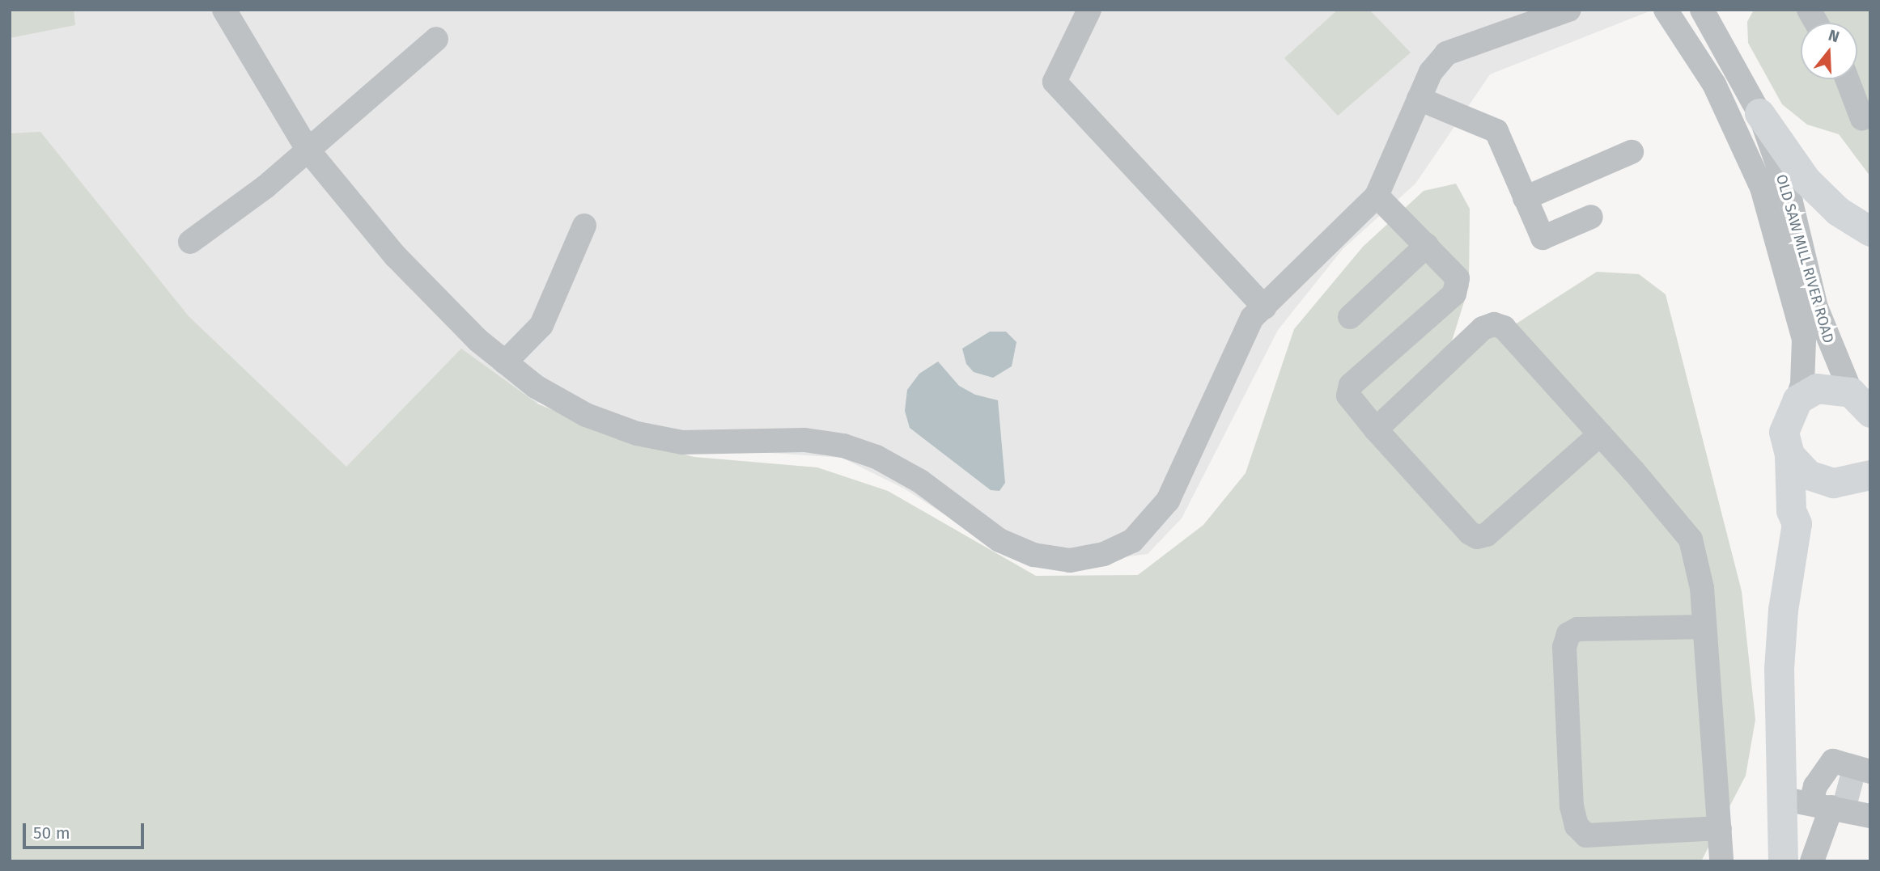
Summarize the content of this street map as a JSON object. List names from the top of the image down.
{
  "streets": {
    "main road": ["OLD SAW MILL RIVER ROAD"]
  },
  "scale_bar": "50 m",
  "north": "top"
}
